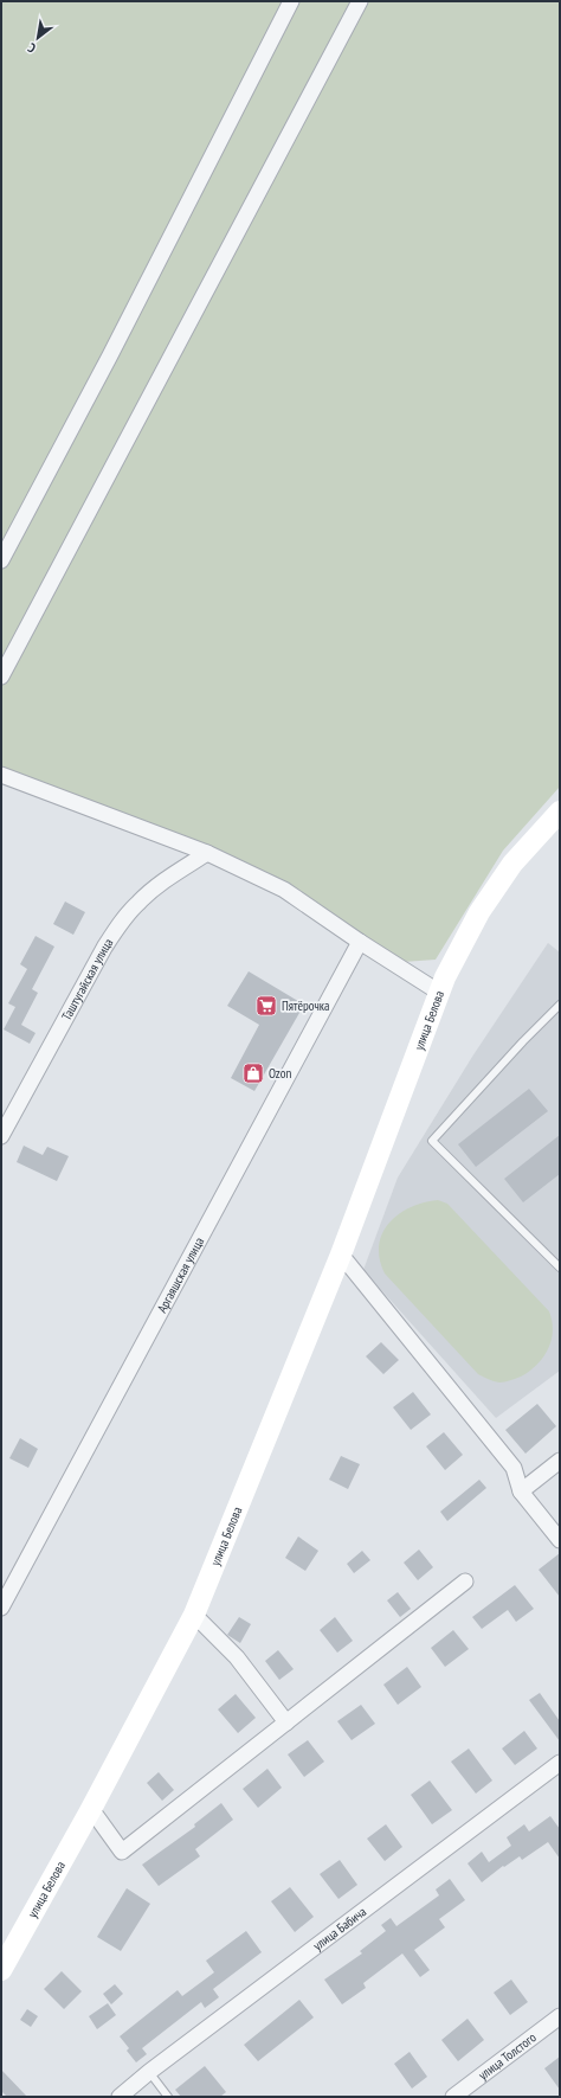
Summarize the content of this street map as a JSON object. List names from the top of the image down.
{
  "streets": {
    "main road": ["улица Белова"],
    "street": [
      "Таштугайская улица",
      "Аргаяшская улица",
      "улица Бабича",
      "улица Толстого"
    ]
  },
  "places": {
    "supermarket": ["Пятёрочка"],
    "shop": ["Ozon"]
  },
  "north": "bottom left"
}
